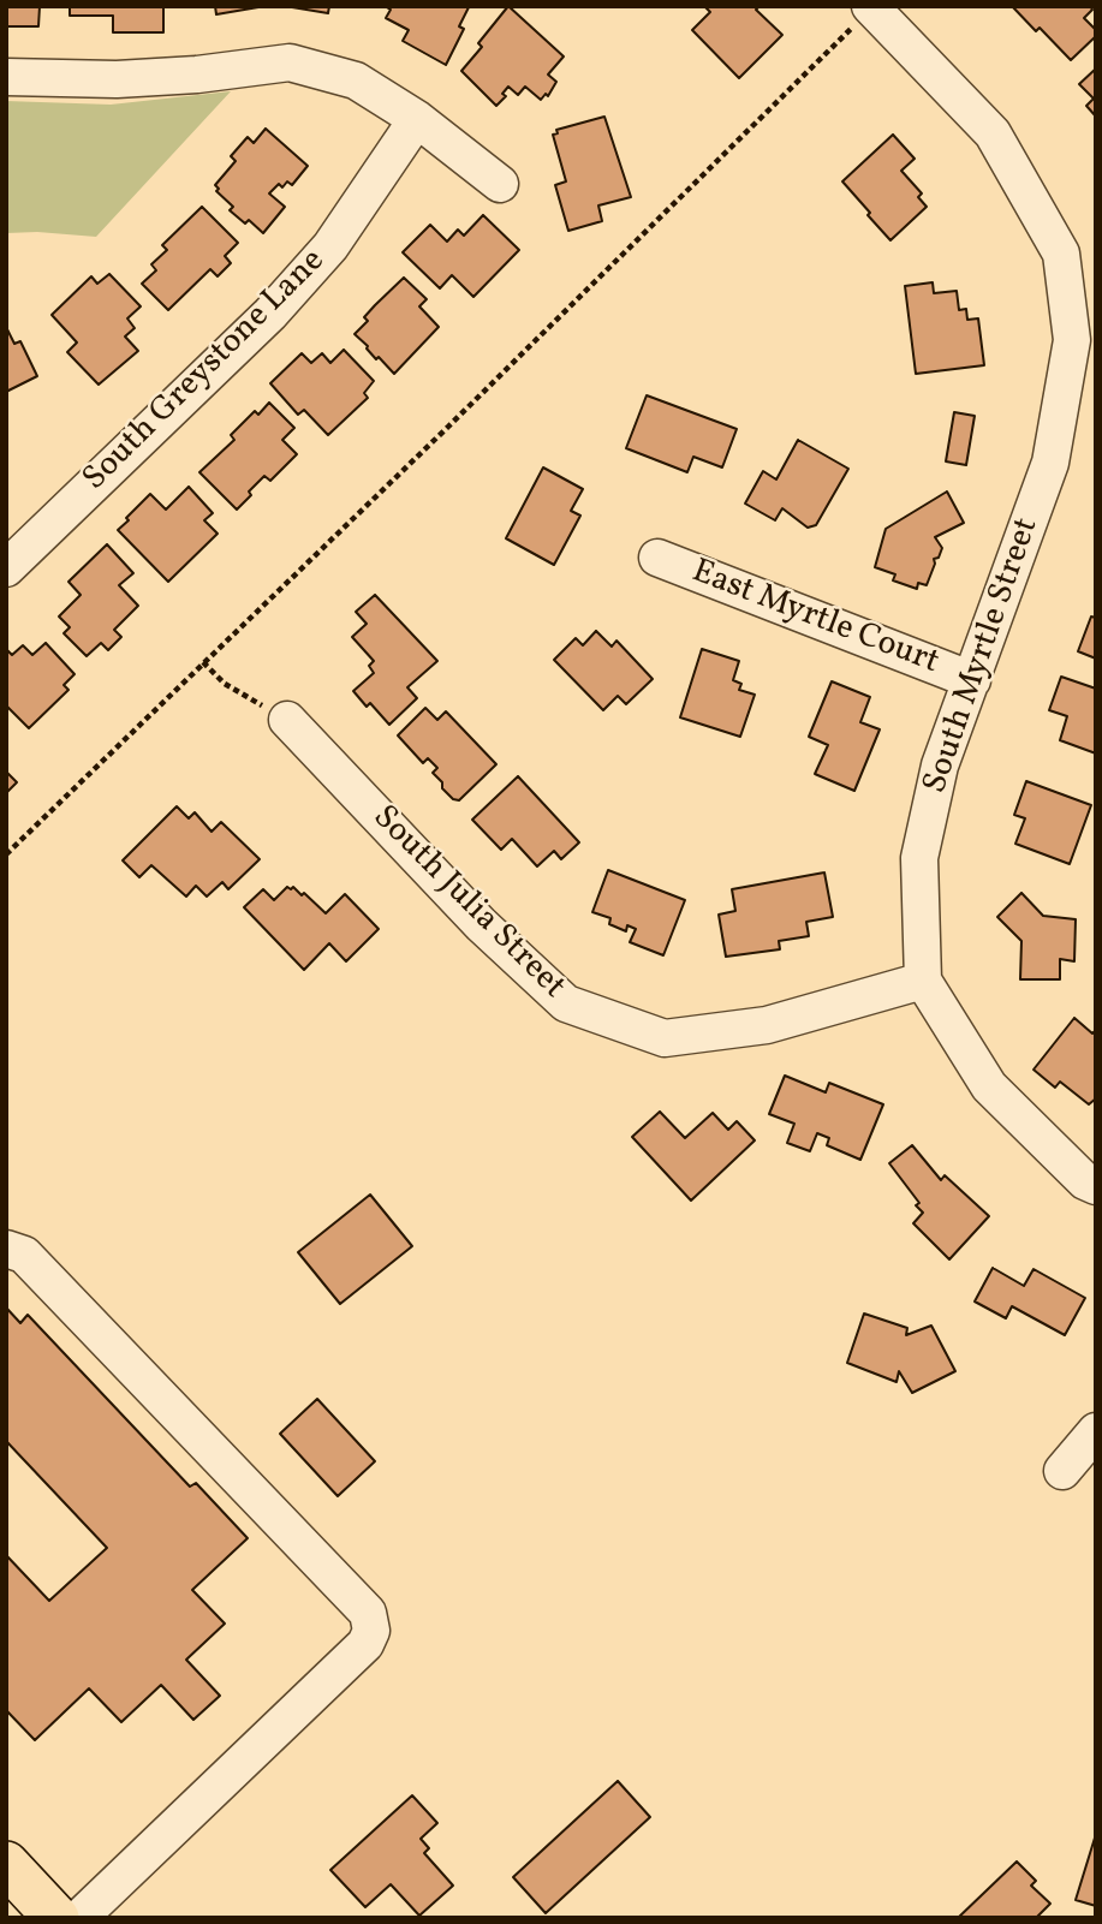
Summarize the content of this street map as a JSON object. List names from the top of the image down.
{
  "streets": {
    "street": [
      "South Greystone Lane",
      "East Myrtle Court",
      "South Myrtle Street",
      "South Julia Street"
    ]
  },
  "crossings": [
    ["East Myrtle Court", "South Myrtle Street"],
    ["South Myrtle Street", "South Julia Street"]
  ]
}
